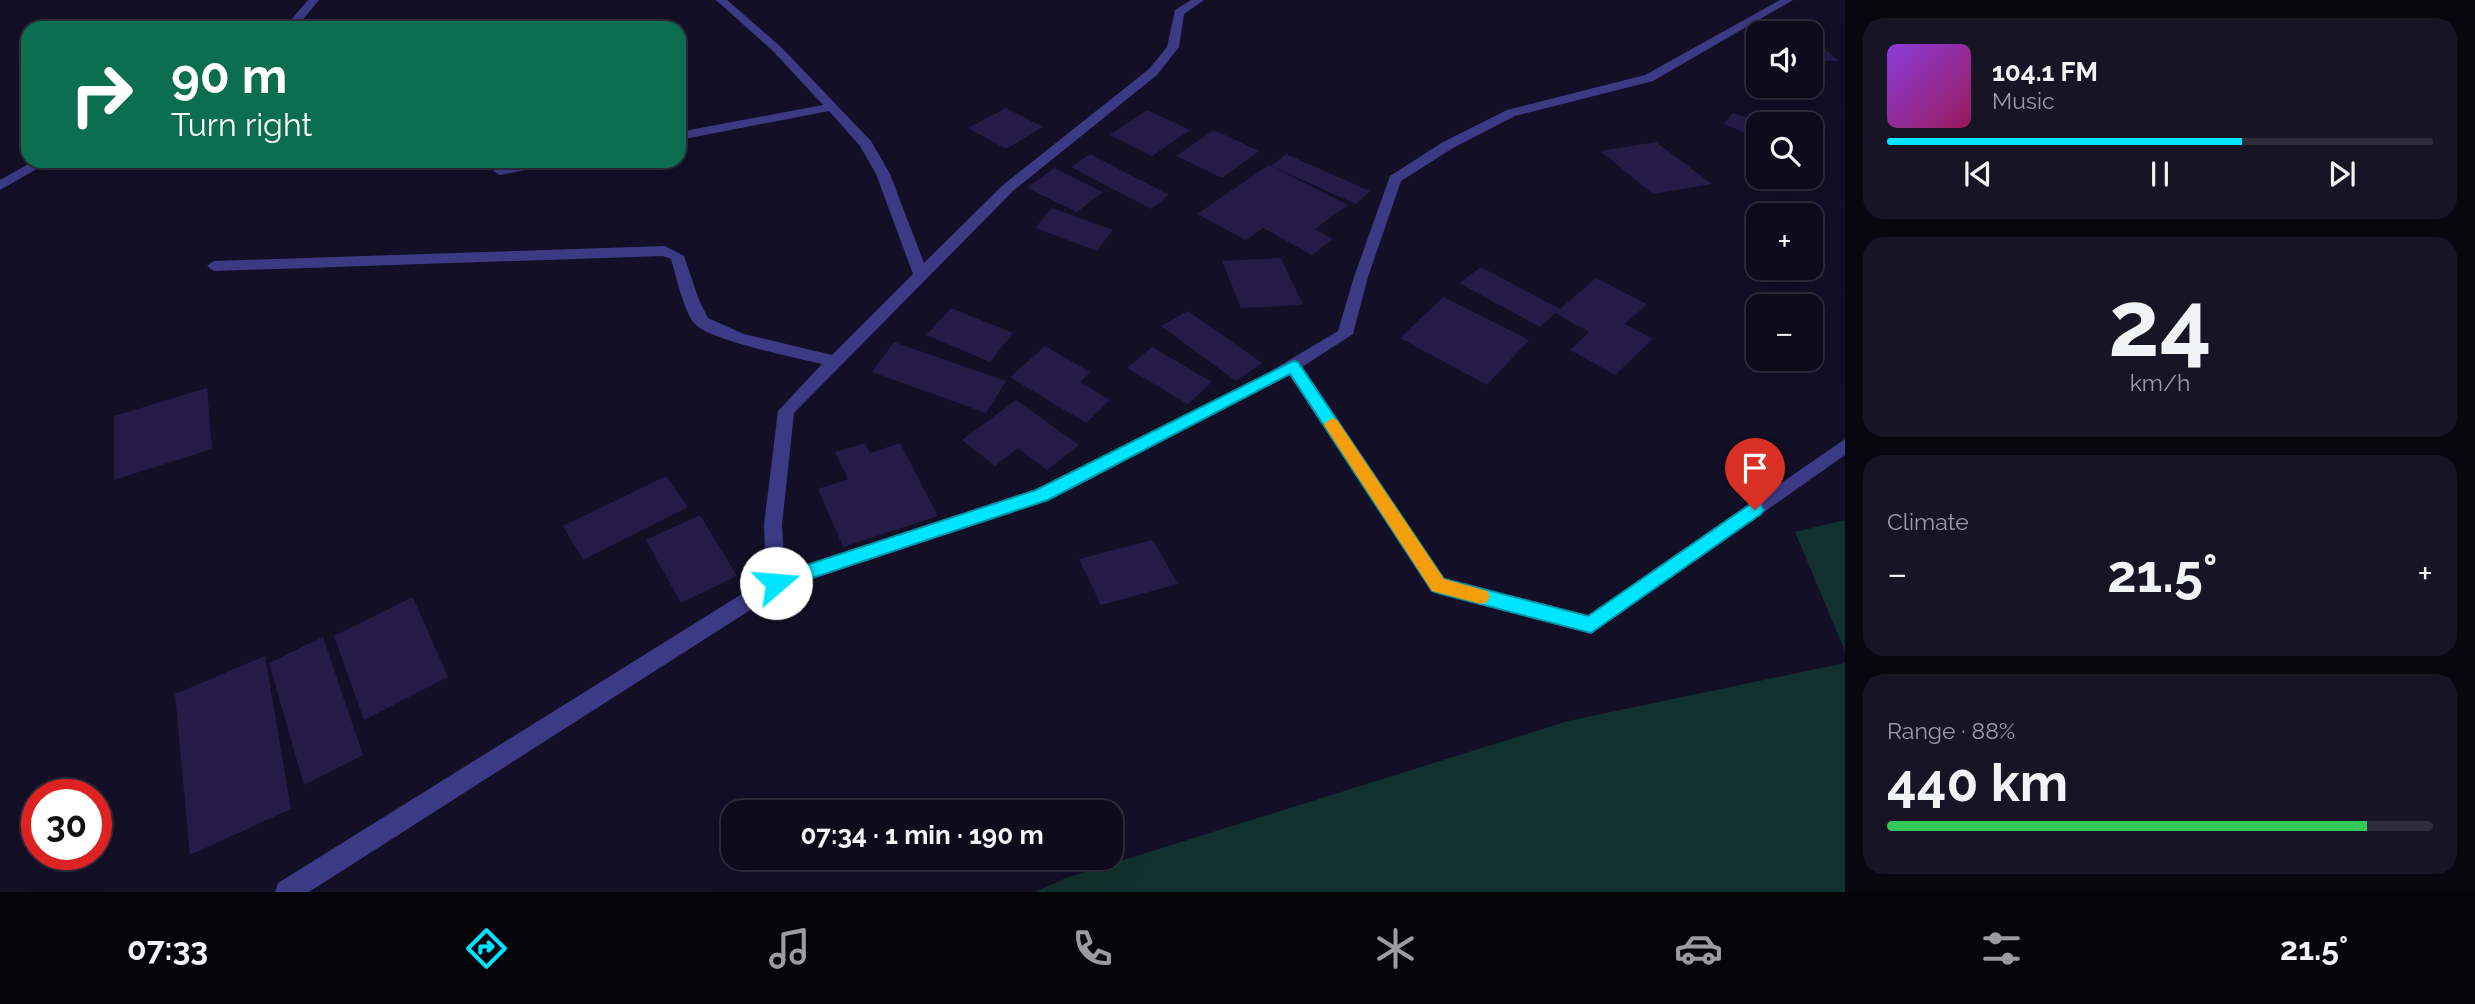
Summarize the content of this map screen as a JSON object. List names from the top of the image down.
{
  "page": {
    "map_buttons": ["+", "−"],
    "turn": ["90 m", "Turn right"],
    "song": ["104.1 FM", "Music"],
    "tile": [
      ["24", "km/h"],
      "Climate",
      ["Range · 88%", "440 km"]
    ],
    "heat": ["−", "21.5°", "+"],
    "limit": "30",
    "trip": "07:34 · 1 min · 190 m",
    "tabs": ["07:33", "21.5°"]
  }
}
